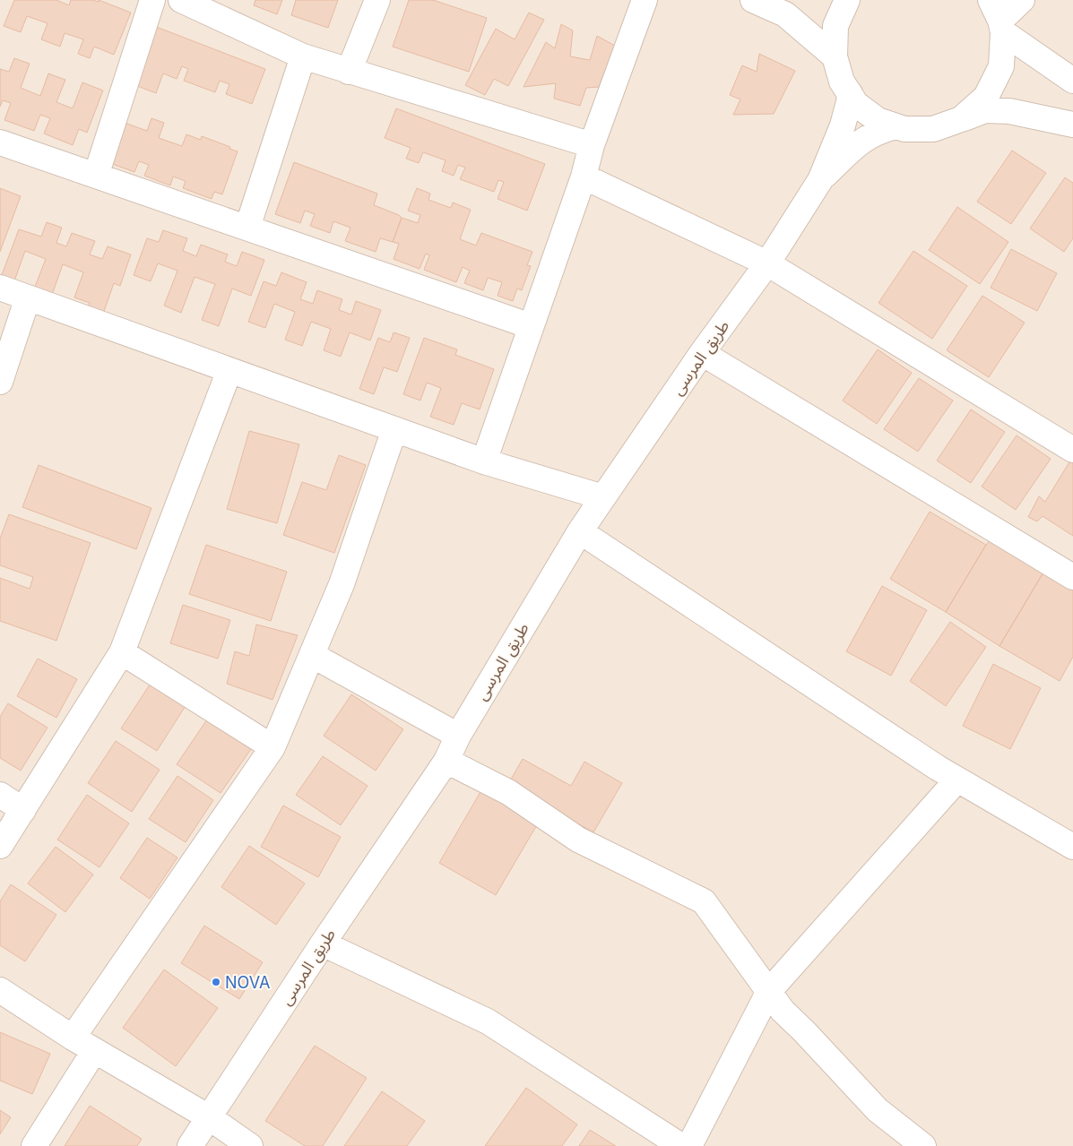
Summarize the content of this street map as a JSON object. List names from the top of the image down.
{
  "streets": {
    "street": ["طريق المرسى"]
  },
  "places": ["NOVA"]
}
